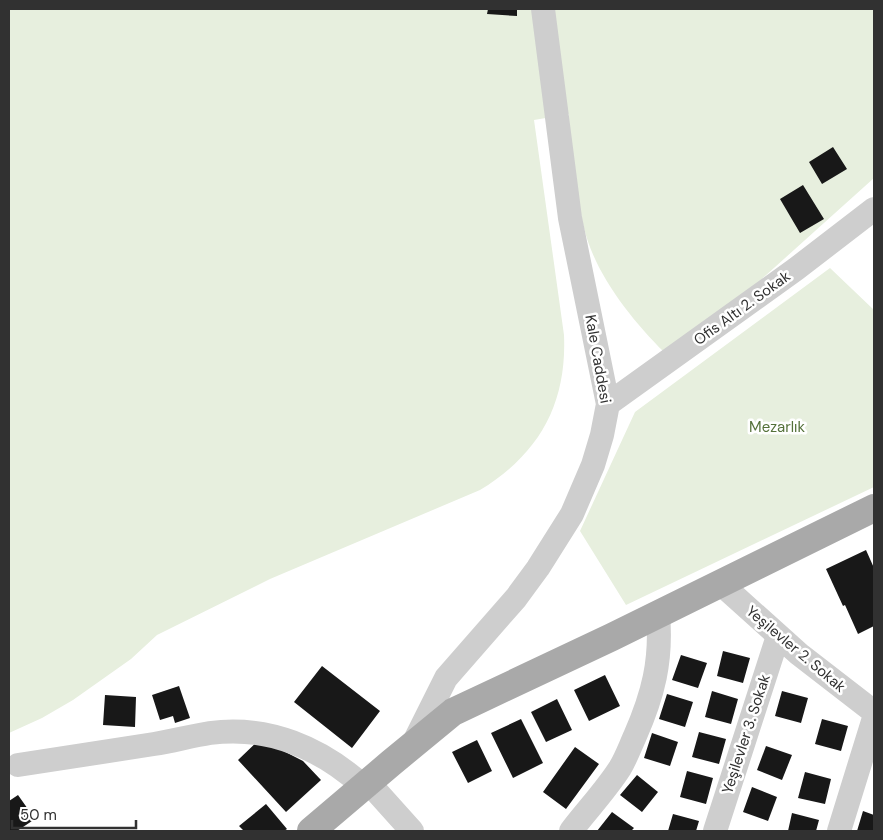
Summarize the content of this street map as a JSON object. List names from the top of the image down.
{
  "streets": {
    "street": [
      "Ofis Altı 2. Sokak",
      "Kale Caddesi",
      "Yeşilevler 2. Sokak",
      "Yeşilevler 3. Sokak"
    ]
  },
  "crossings": [
    ["Ofis Altı 2. Sokak", "Kale Caddesi"],
    ["Yeşilevler 2. Sokak", "Yeşilevler 3. Sokak"]
  ],
  "parks": ["Mezarlık"],
  "scale_bar": "50 m"
}
